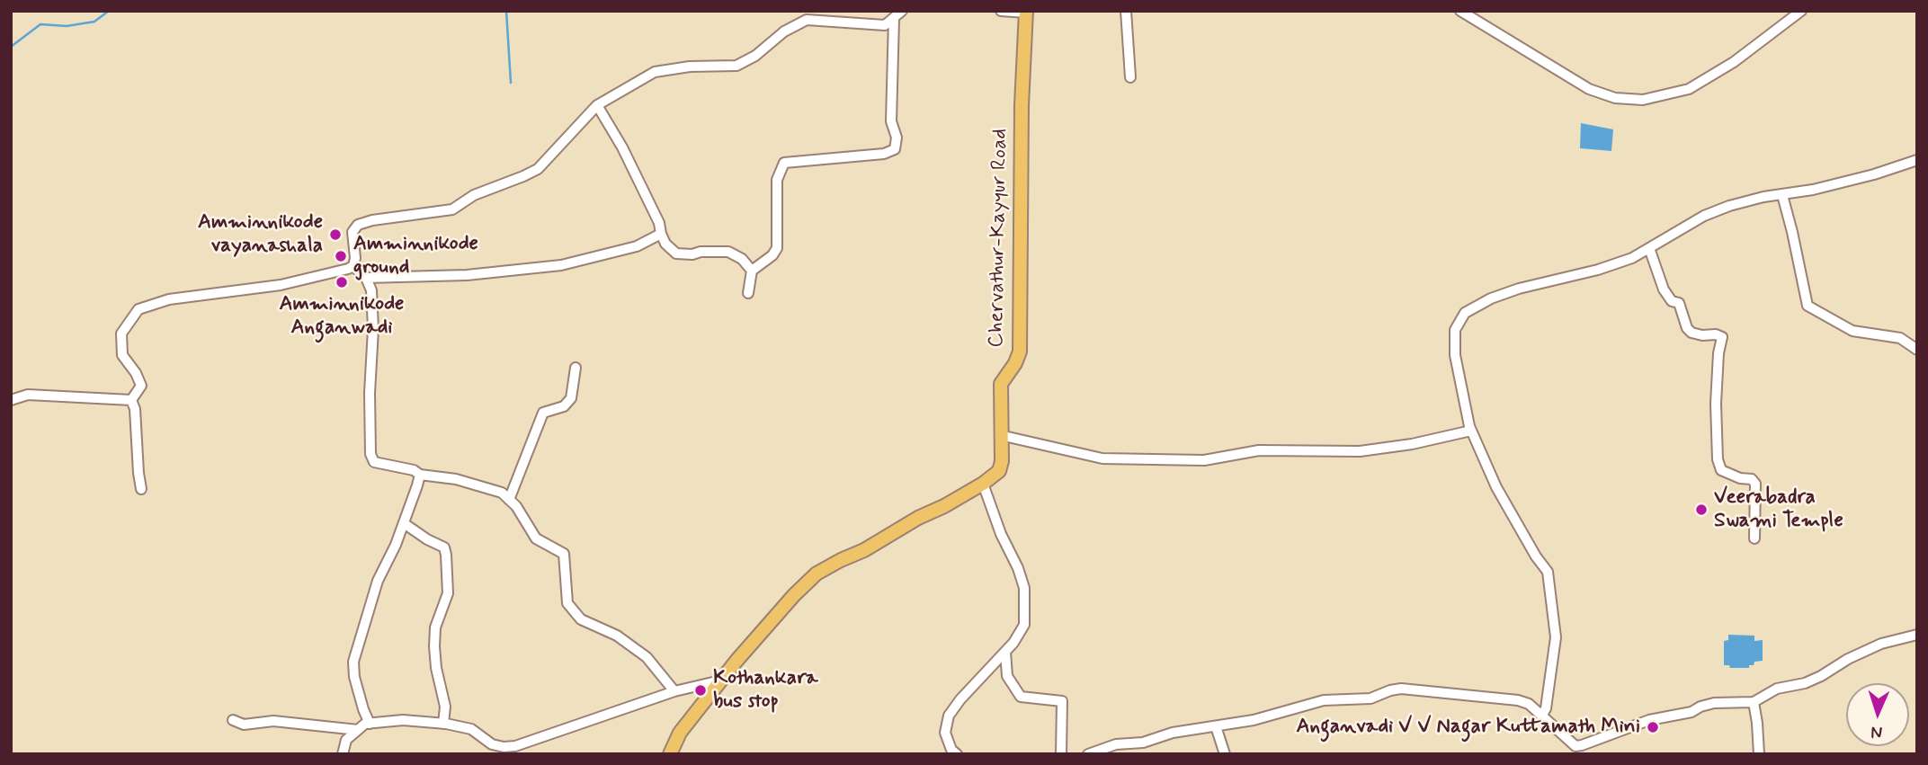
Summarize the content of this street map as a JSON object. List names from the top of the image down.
{
  "streets": {
    "main road": ["Chervathur-Kayyur Road"]
  },
  "places": [
    "Amminnikode vayanashala",
    "Amminnikode ground",
    "Amminnikode Anganwadi",
    "Veerabadra Swami Temple",
    "Kothankara bus stop",
    "Anganvadi V V Nagar Kuttamath Mini"
  ],
  "north": "bottom"
}
